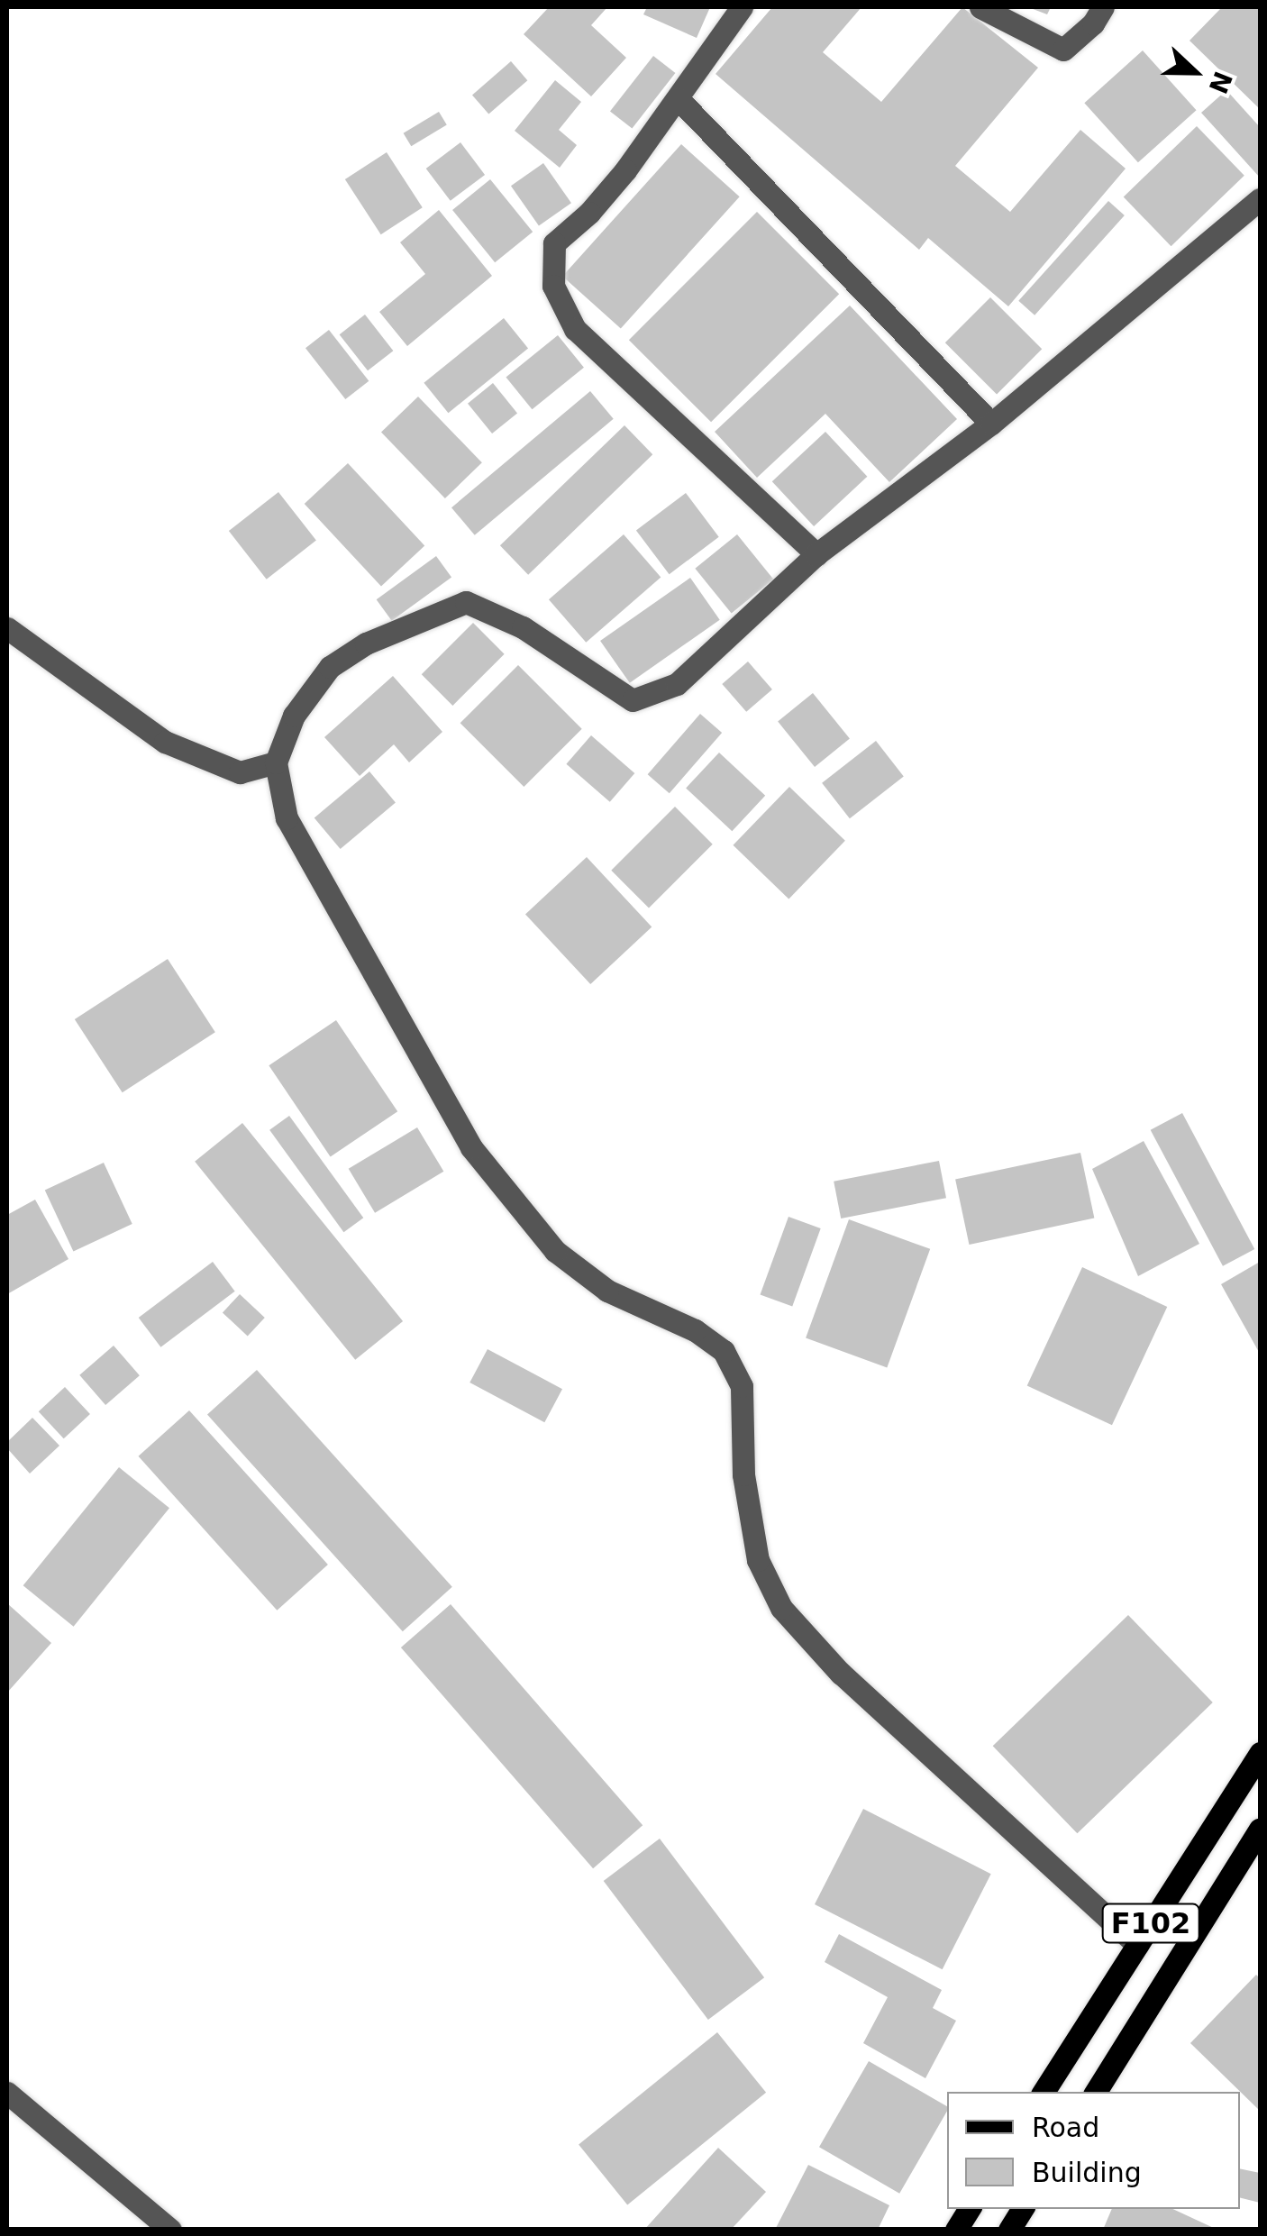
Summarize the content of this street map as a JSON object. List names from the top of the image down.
{
  "streets": {
    "main road": ["F102"]
  },
  "legend": ["Road", "Building"],
  "north": "right"
}
